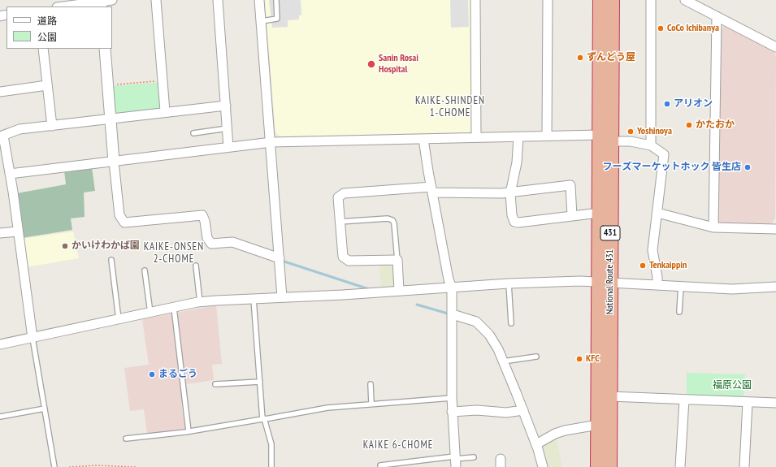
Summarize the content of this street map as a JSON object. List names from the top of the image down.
{
  "streets": {
    "highway": ["431", "National Route 431"]
  },
  "districts": ["KAIKE-SHINDEN 1-CHOME", "KAIKE-ONSEN 2-CHOME", "KAIKE 6-CHOME"],
  "parks": ["福原公園"],
  "places": [
    "CoCo Ichibanya",
    "ずんどう屋",
    "Sanin Rosai Hospital",
    "アリオン",
    "かたおか",
    "Yoshinoya",
    "フーズマーケットホック 皆生店",
    "かいけわかば園",
    "Tenkaippin",
    "KFC",
    "まるごう"
  ],
  "legend": ["道路", "公園"]
}
